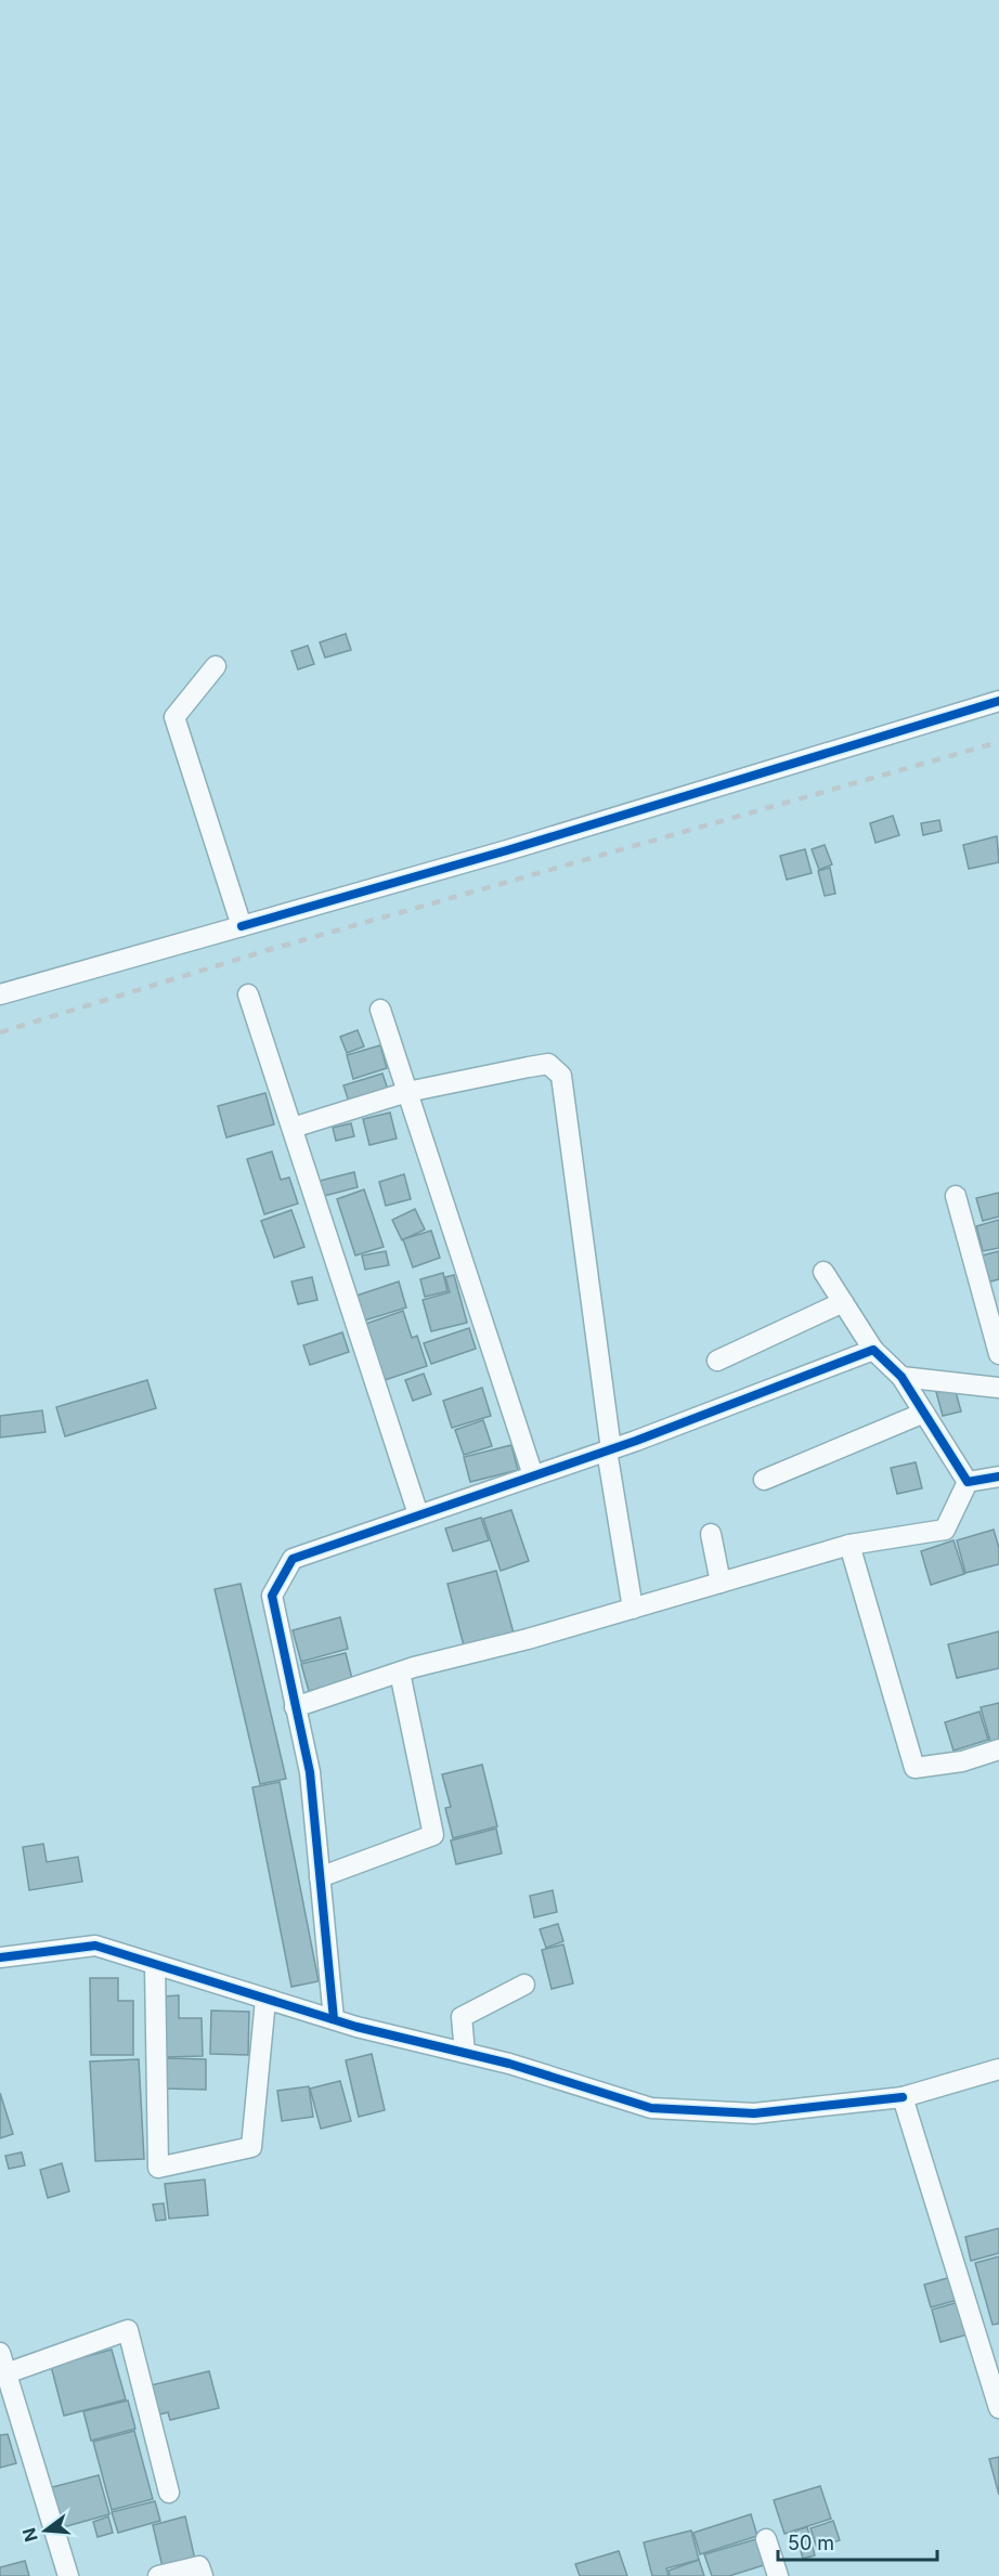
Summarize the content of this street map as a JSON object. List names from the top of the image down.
{
  "scale_bar": "50 m",
  "north": "left"
}
